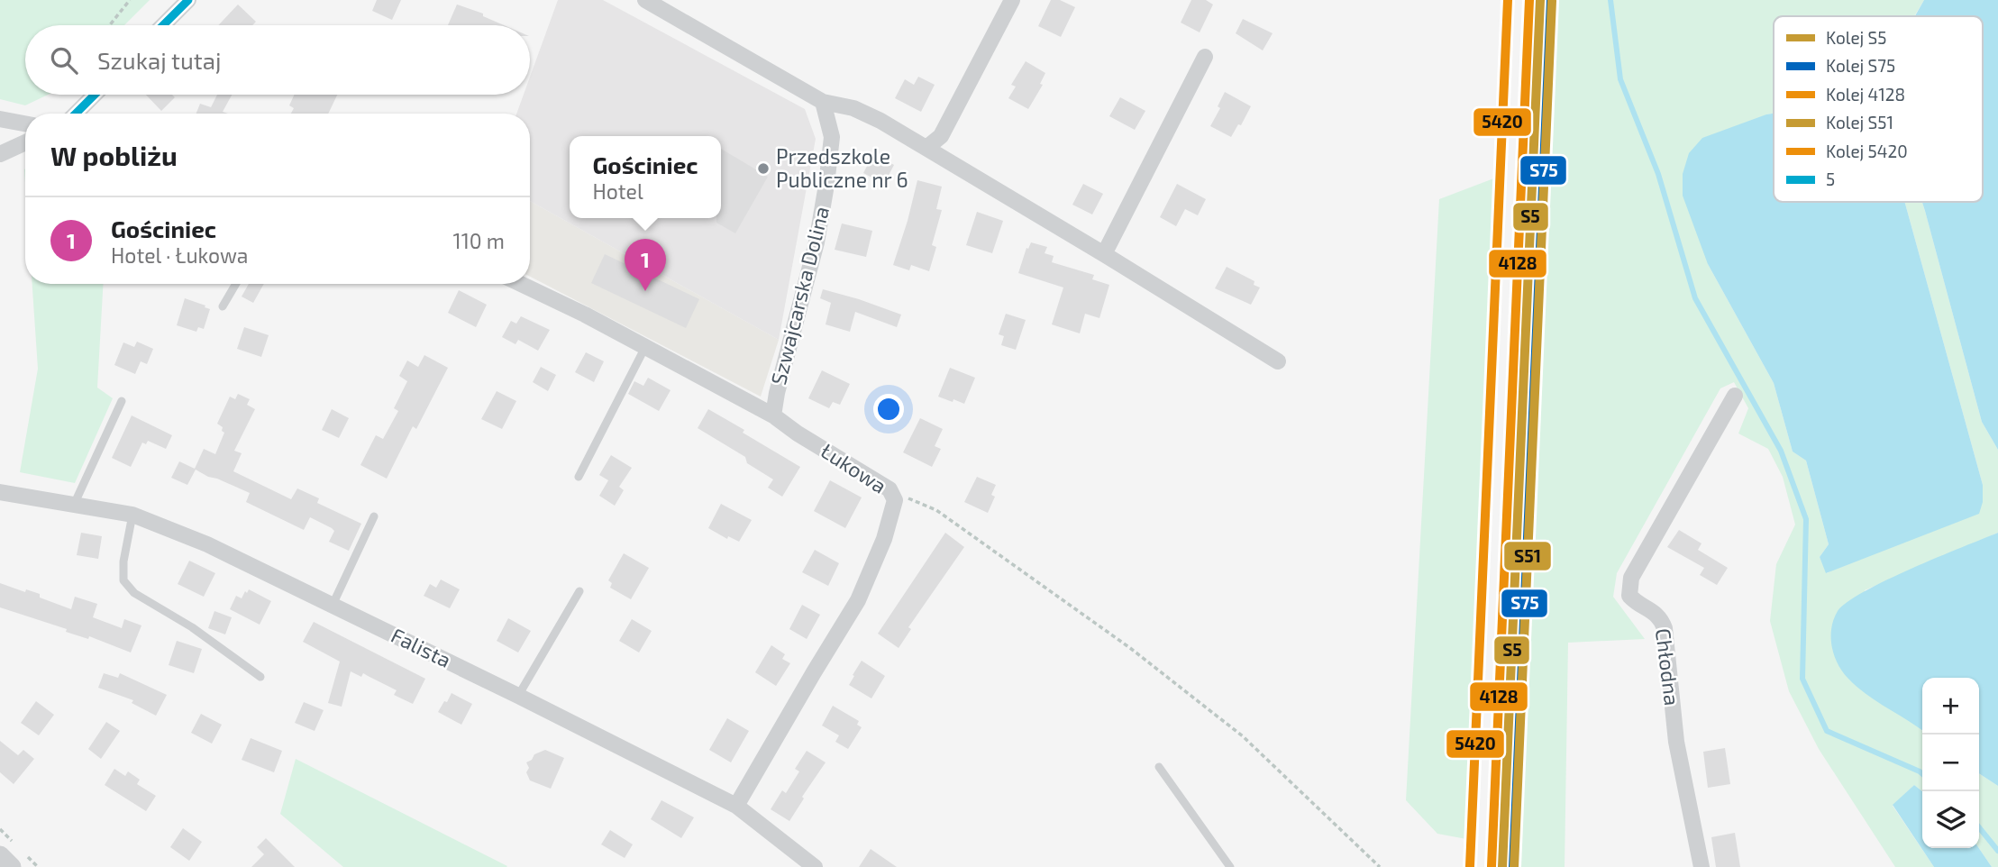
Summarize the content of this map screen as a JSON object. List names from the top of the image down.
{
  "streets": {
    "street": [
      "Szwajcarska Dolina",
      "Łukowa",
      "Falista",
      "Chłodna"
    ]
  },
  "crossings": [
    ["Szwajcarska Dolina", "Łukowa"],
    ["Łukowa", "Falista"]
  ],
  "places": ["Przedszkole Publiczne nr 6"],
  "lines": [
    "rail line S5",
    "rail line 4128",
    "rail line 5420",
    "transit line 5",
    "rail line S75",
    "rail line S51"
  ],
  "legend": [
    "Kolej S5",
    "Kolej S75",
    "Kolej 4128",
    "Kolej S51",
    "Kolej 5420",
    "5"
  ],
  "page": {
    "search": "Szukaj tutaj",
    "heading": "W pobliżu",
    "popup": ["Gościniec", "Hotel"],
    "list": [
      {
        "mark": "1",
        "name": "Gościniec",
        "note": "Hotel · Łukowa",
        "value": "110 m"
      }
    ],
    "pins": "1",
    "map_buttons": ["+", "−"]
  }
}
